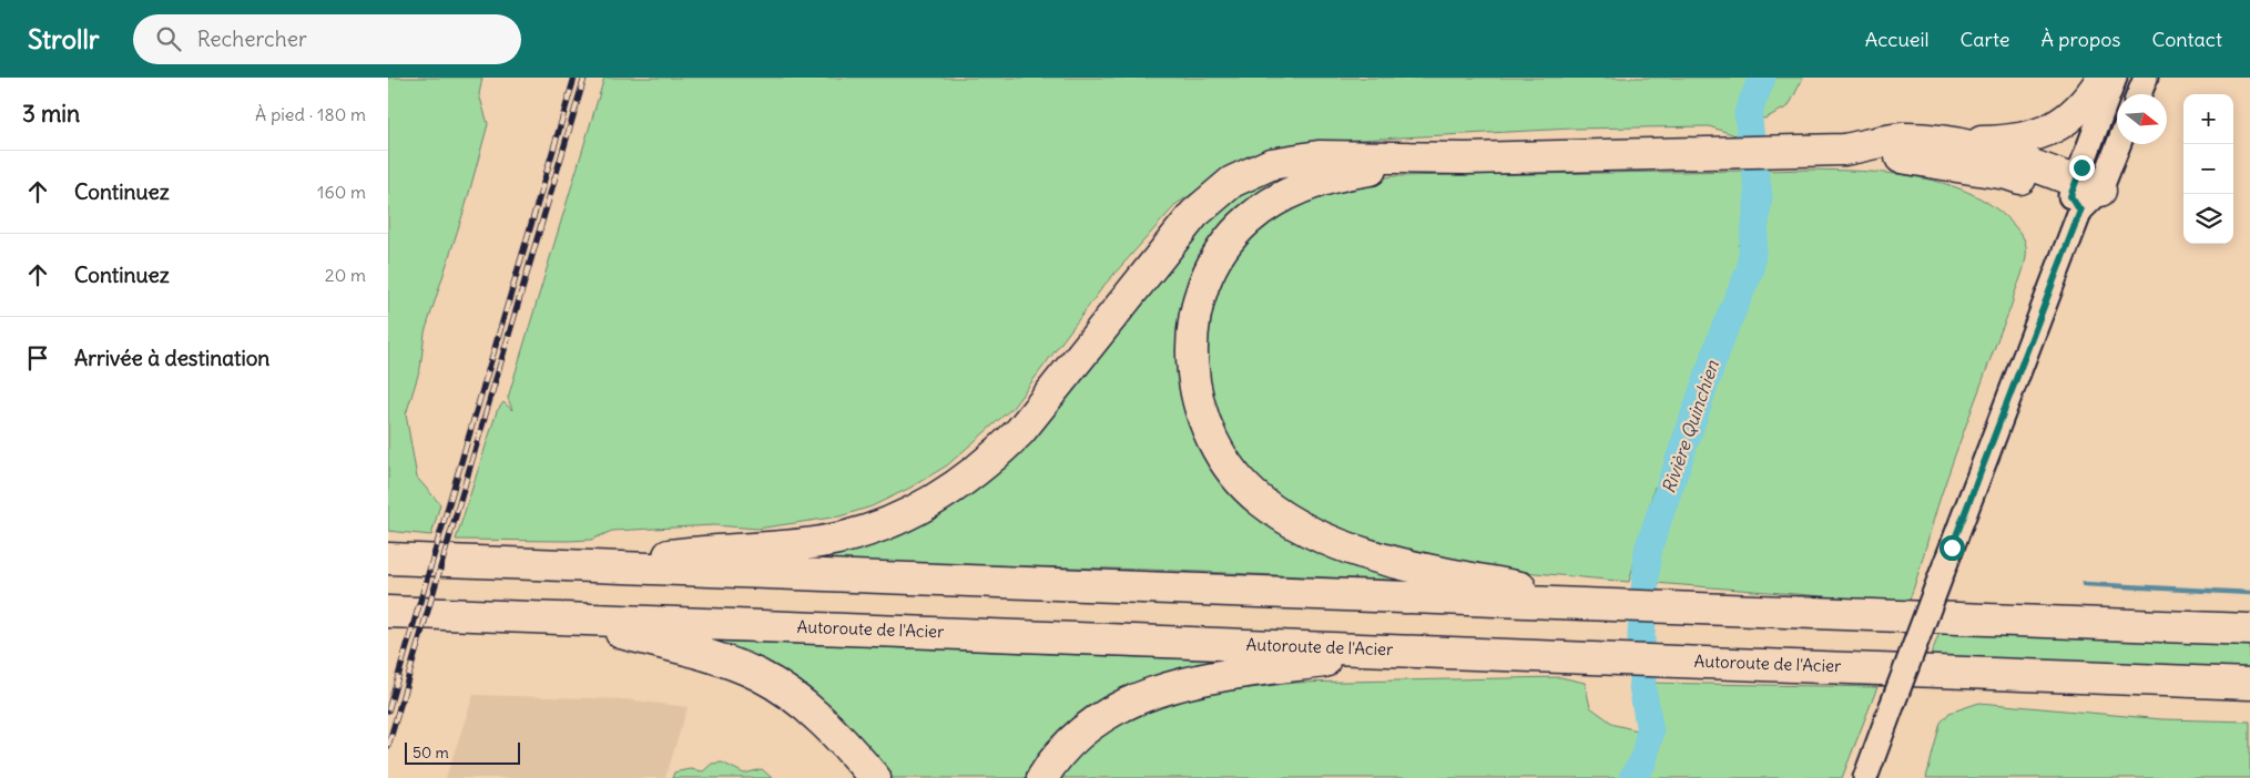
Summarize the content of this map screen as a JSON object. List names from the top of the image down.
{
  "streets": {
    "highway": ["Autoroute de l'Acier"]
  },
  "water": ["Rivière Quinchien"],
  "scale_bar": "50 m",
  "north": "right",
  "page": {
    "header": "Strollr",
    "search": "Rechercher",
    "nav": [
      "Accueil",
      "Carte",
      "À propos",
      "Contact"
    ],
    "heading": ["3 min", "À pied · 180 m"],
    "map_buttons": ["+", "−"],
    "list": [
      ["Continuez", "160 m"],
      ["Continuez", "20 m"],
      "Arrivée à destination"
    ],
    "scale": "50 m"
  }
}
